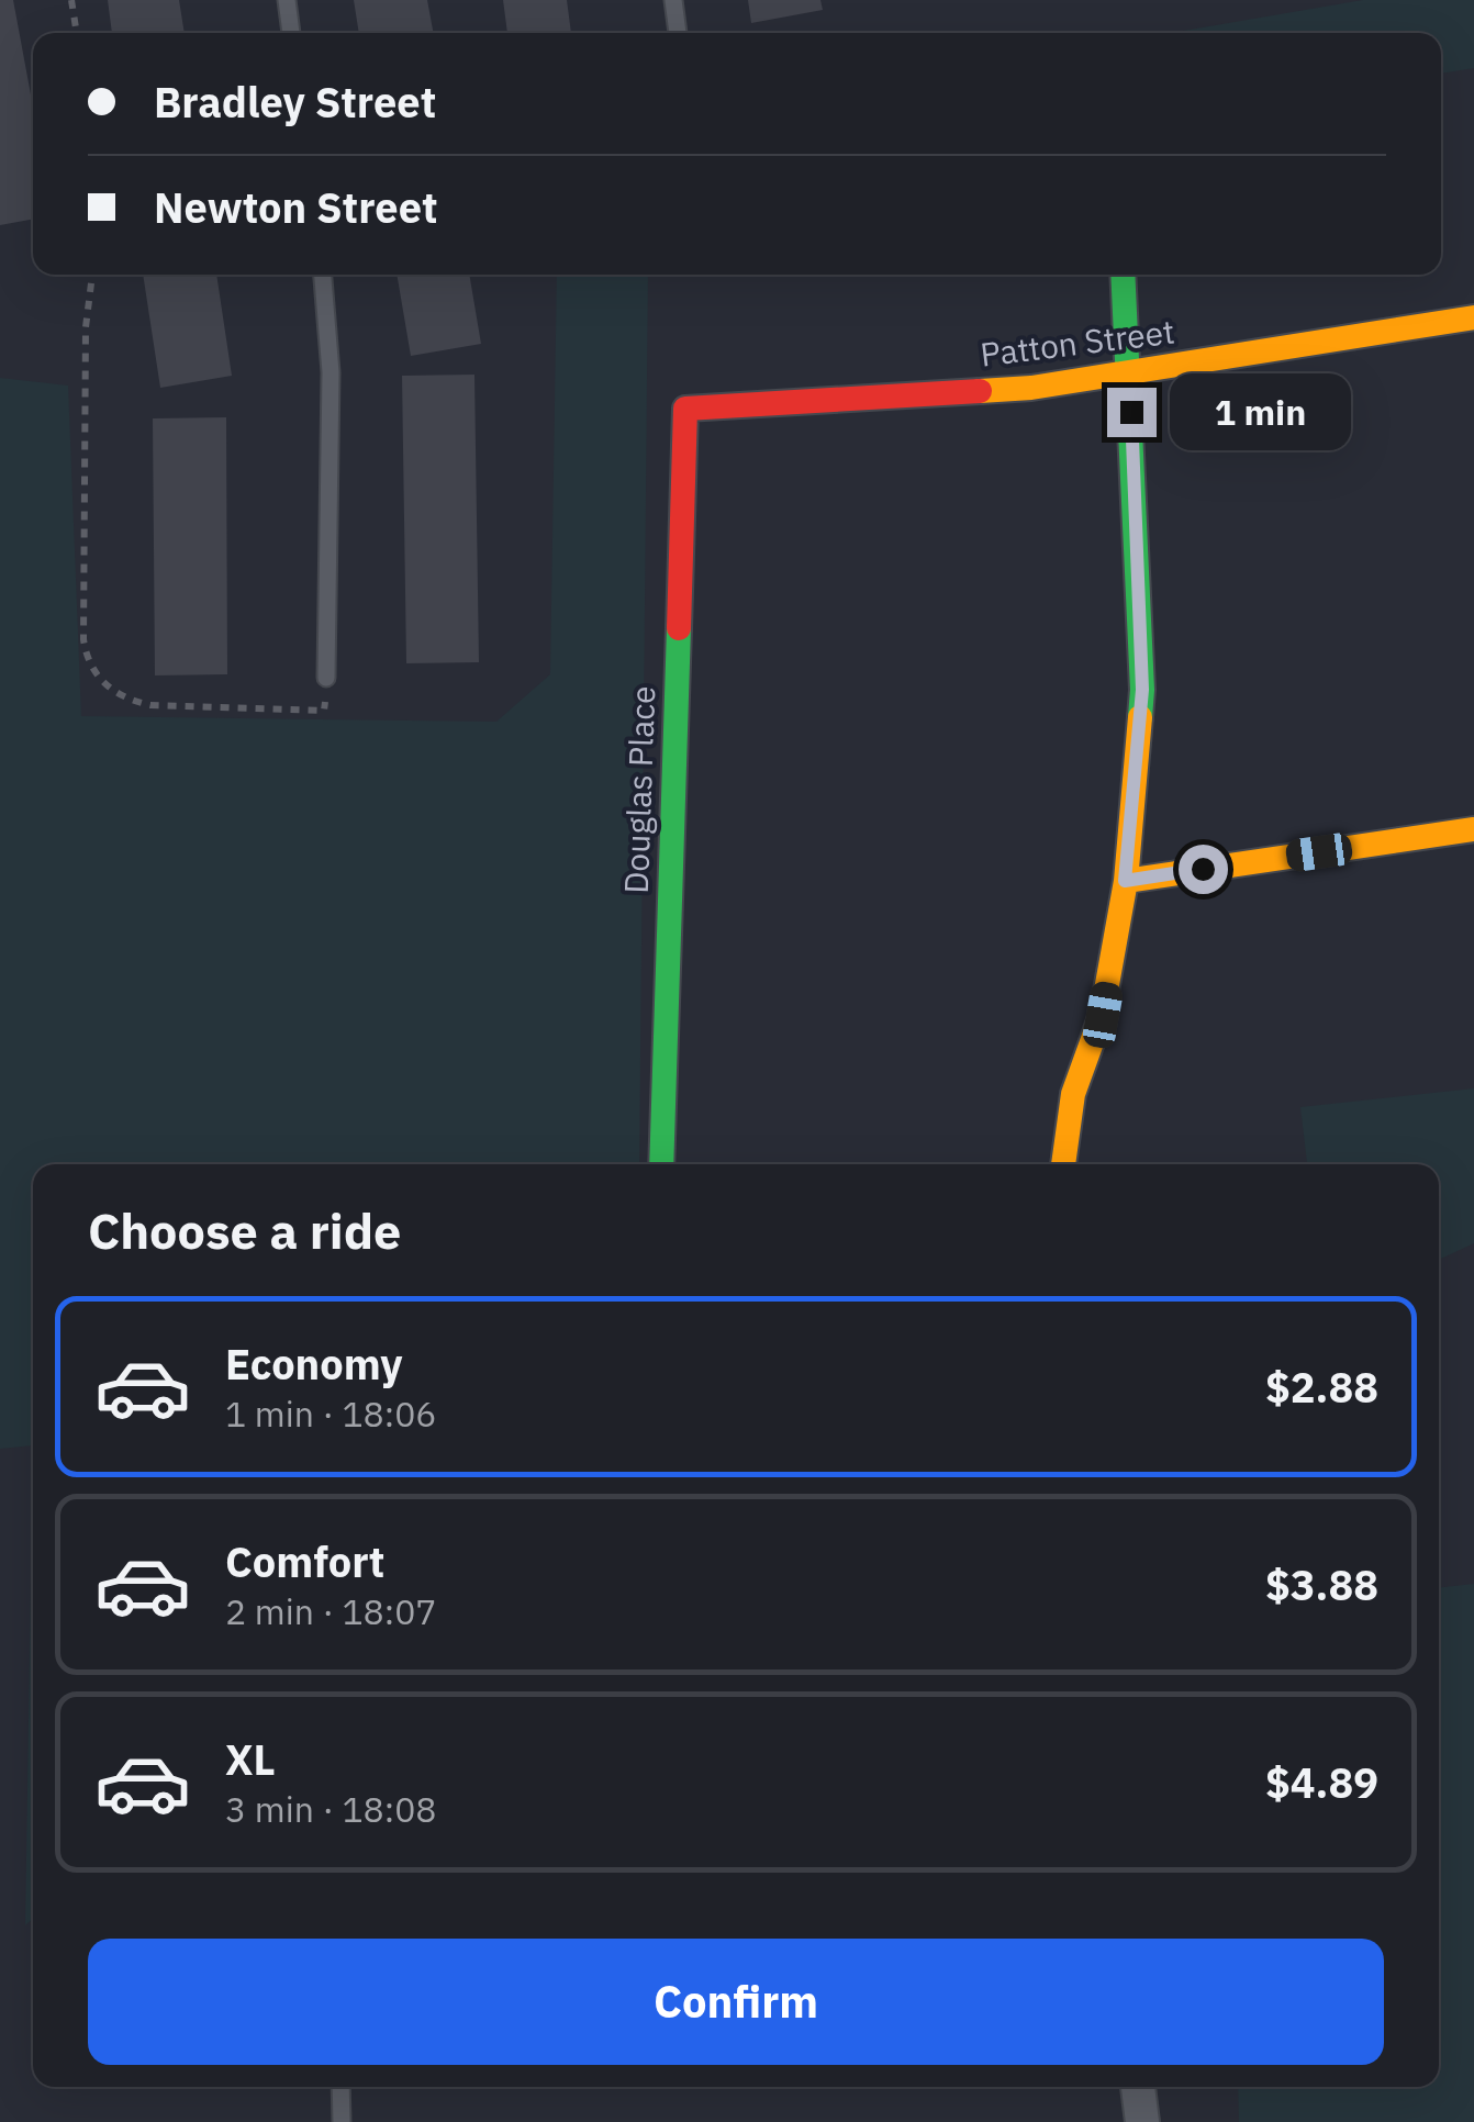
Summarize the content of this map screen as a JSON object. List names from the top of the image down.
{
  "streets": {
    "street": ["Patton Street", "Douglas Place"]
  },
  "crossings": [
    ["Patton Street", "Douglas Place"]
  ],
  "page": {
    "banner": ["Bradley Street", "Newton Street"],
    "bubble": "1 min",
    "heading": "Choose a ride",
    "list": [
      {
        "name": "Economy",
        "note": "1 min · 18:06",
        "value": "$2.88"
      },
      {
        "name": "Comfort",
        "note": "2 min · 18:07",
        "value": "$3.88"
      },
      {
        "name": "XL",
        "note": "3 min · 18:08",
        "value": "$4.89"
      }
    ],
    "buttons": "Confirm"
  }
}
